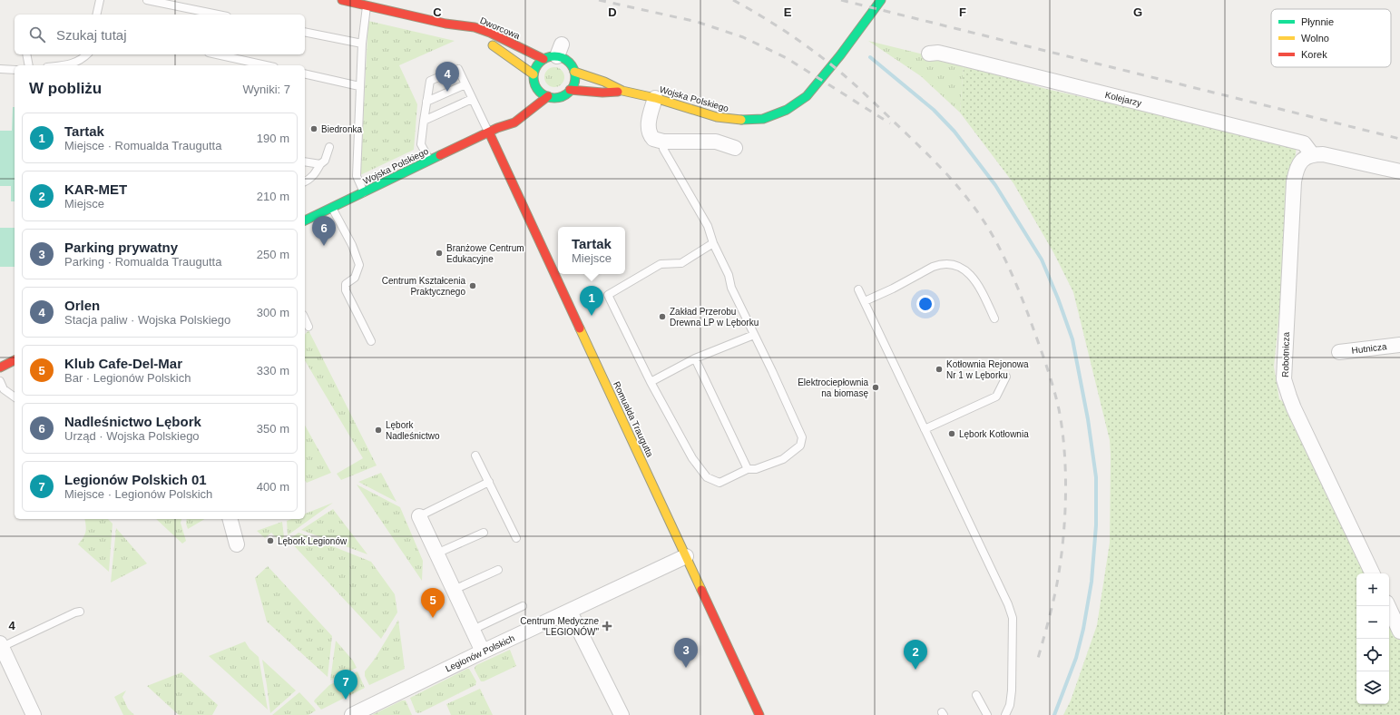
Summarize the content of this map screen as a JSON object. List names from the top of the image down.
{
  "streets": {
    "street": [
      "Dworcowa",
      "Wojska Polskiego",
      "Kolejarzy",
      "Hutnicza",
      "Robotnicza",
      "Romualda Traugutta",
      "Legionów Polskich"
    ]
  },
  "crossings": [
    ["Dworcowa", "Wojska Polskiego"],
    ["Wojska Polskiego", "Romualda Traugutta"],
    ["Kolejarzy", "Robotnicza"],
    ["Romualda Traugutta", "Legionów Polskich"]
  ],
  "places": {
    "other": [
      "Biedronka",
      "Branżowe Centrum Edukacyjne",
      "Centrum Kształcenia Praktycznego",
      "Zakład Przerobu Drewna LP w Lęborku",
      "Kotłownia Rejonowa Nr 1 w Lęborku",
      "Elektrociepłownia na biomasę",
      "Lębork Nadleśnictwo",
      "Lębork Kotłownia",
      "Lębork Legionów"
    ],
    "health": ["Centrum Medyczne \"LEGIONÓW\""]
  },
  "legend": ["Płynnie", "Wolno", "Korek"],
  "page": {
    "search": "Szukaj tutaj",
    "pins": [
      "4",
      "6",
      "1",
      "5",
      "3",
      "2",
      "7"
    ],
    "heading": ["W pobliżu", "Wyniki: 7"],
    "list": [
      {
        "mark": "1",
        "name": "Tartak",
        "note": "Miejsce · Romualda Traugutta",
        "value": "190 m"
      },
      {
        "mark": "2",
        "name": "KAR-MET",
        "note": "Miejsce",
        "value": "210 m"
      },
      {
        "mark": "3",
        "name": "Parking prywatny",
        "note": "Parking · Romualda Traugutta",
        "value": "250 m"
      },
      {
        "mark": "4",
        "name": "Orlen",
        "note": "Stacja paliw · Wojska Polskiego",
        "value": "300 m"
      },
      {
        "mark": "5",
        "name": "Klub Cafe-Del-Mar",
        "note": "Bar · Legionów Polskich",
        "value": "330 m"
      },
      {
        "mark": "6",
        "name": "Nadleśnictwo Lębork",
        "note": "Urząd · Wojska Polskiego",
        "value": "350 m"
      },
      {
        "mark": "7",
        "name": "Legionów Polskich 01",
        "note": "Miejsce · Legionów Polskich",
        "value": "400 m"
      }
    ],
    "popup": ["Tartak", "Miejsce"],
    "map_buttons": ["+", "−"]
  },
  "grid": {
    "columns": [
      "C",
      "D",
      "E",
      "F",
      "G"
    ],
    "rows": ["4"]
  }
}
